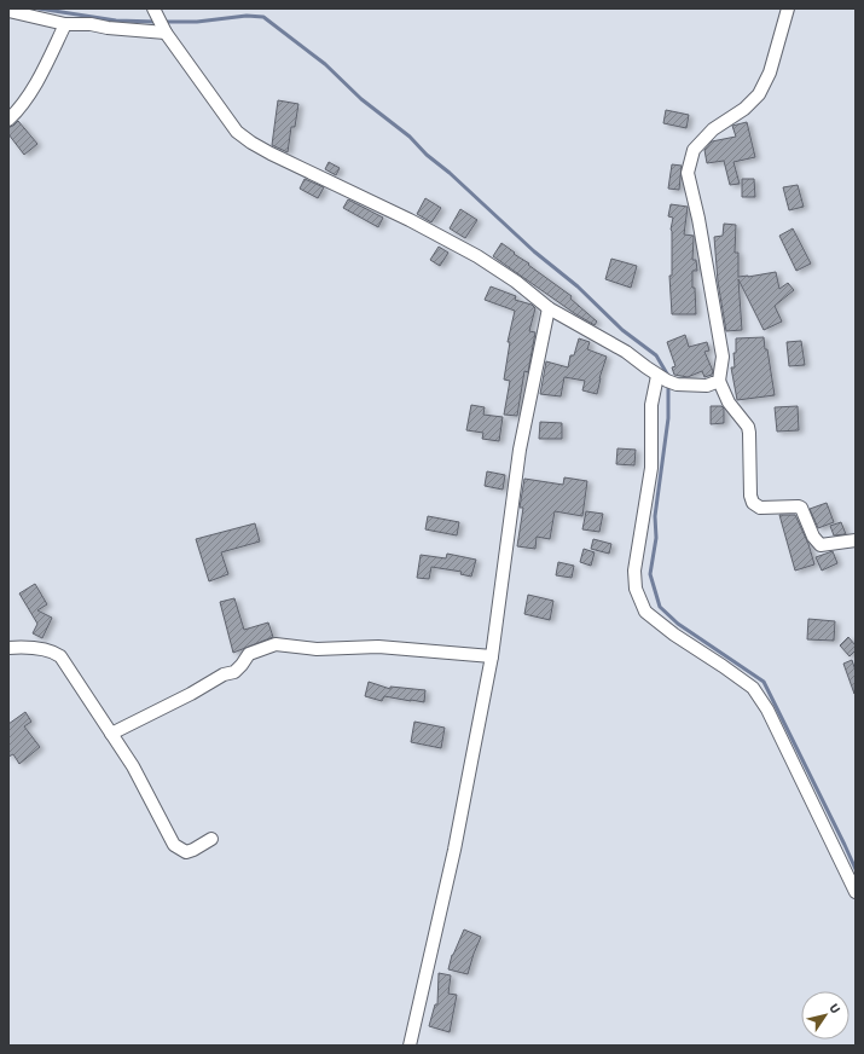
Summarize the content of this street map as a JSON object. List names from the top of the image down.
{
  "north": "top right"
}
